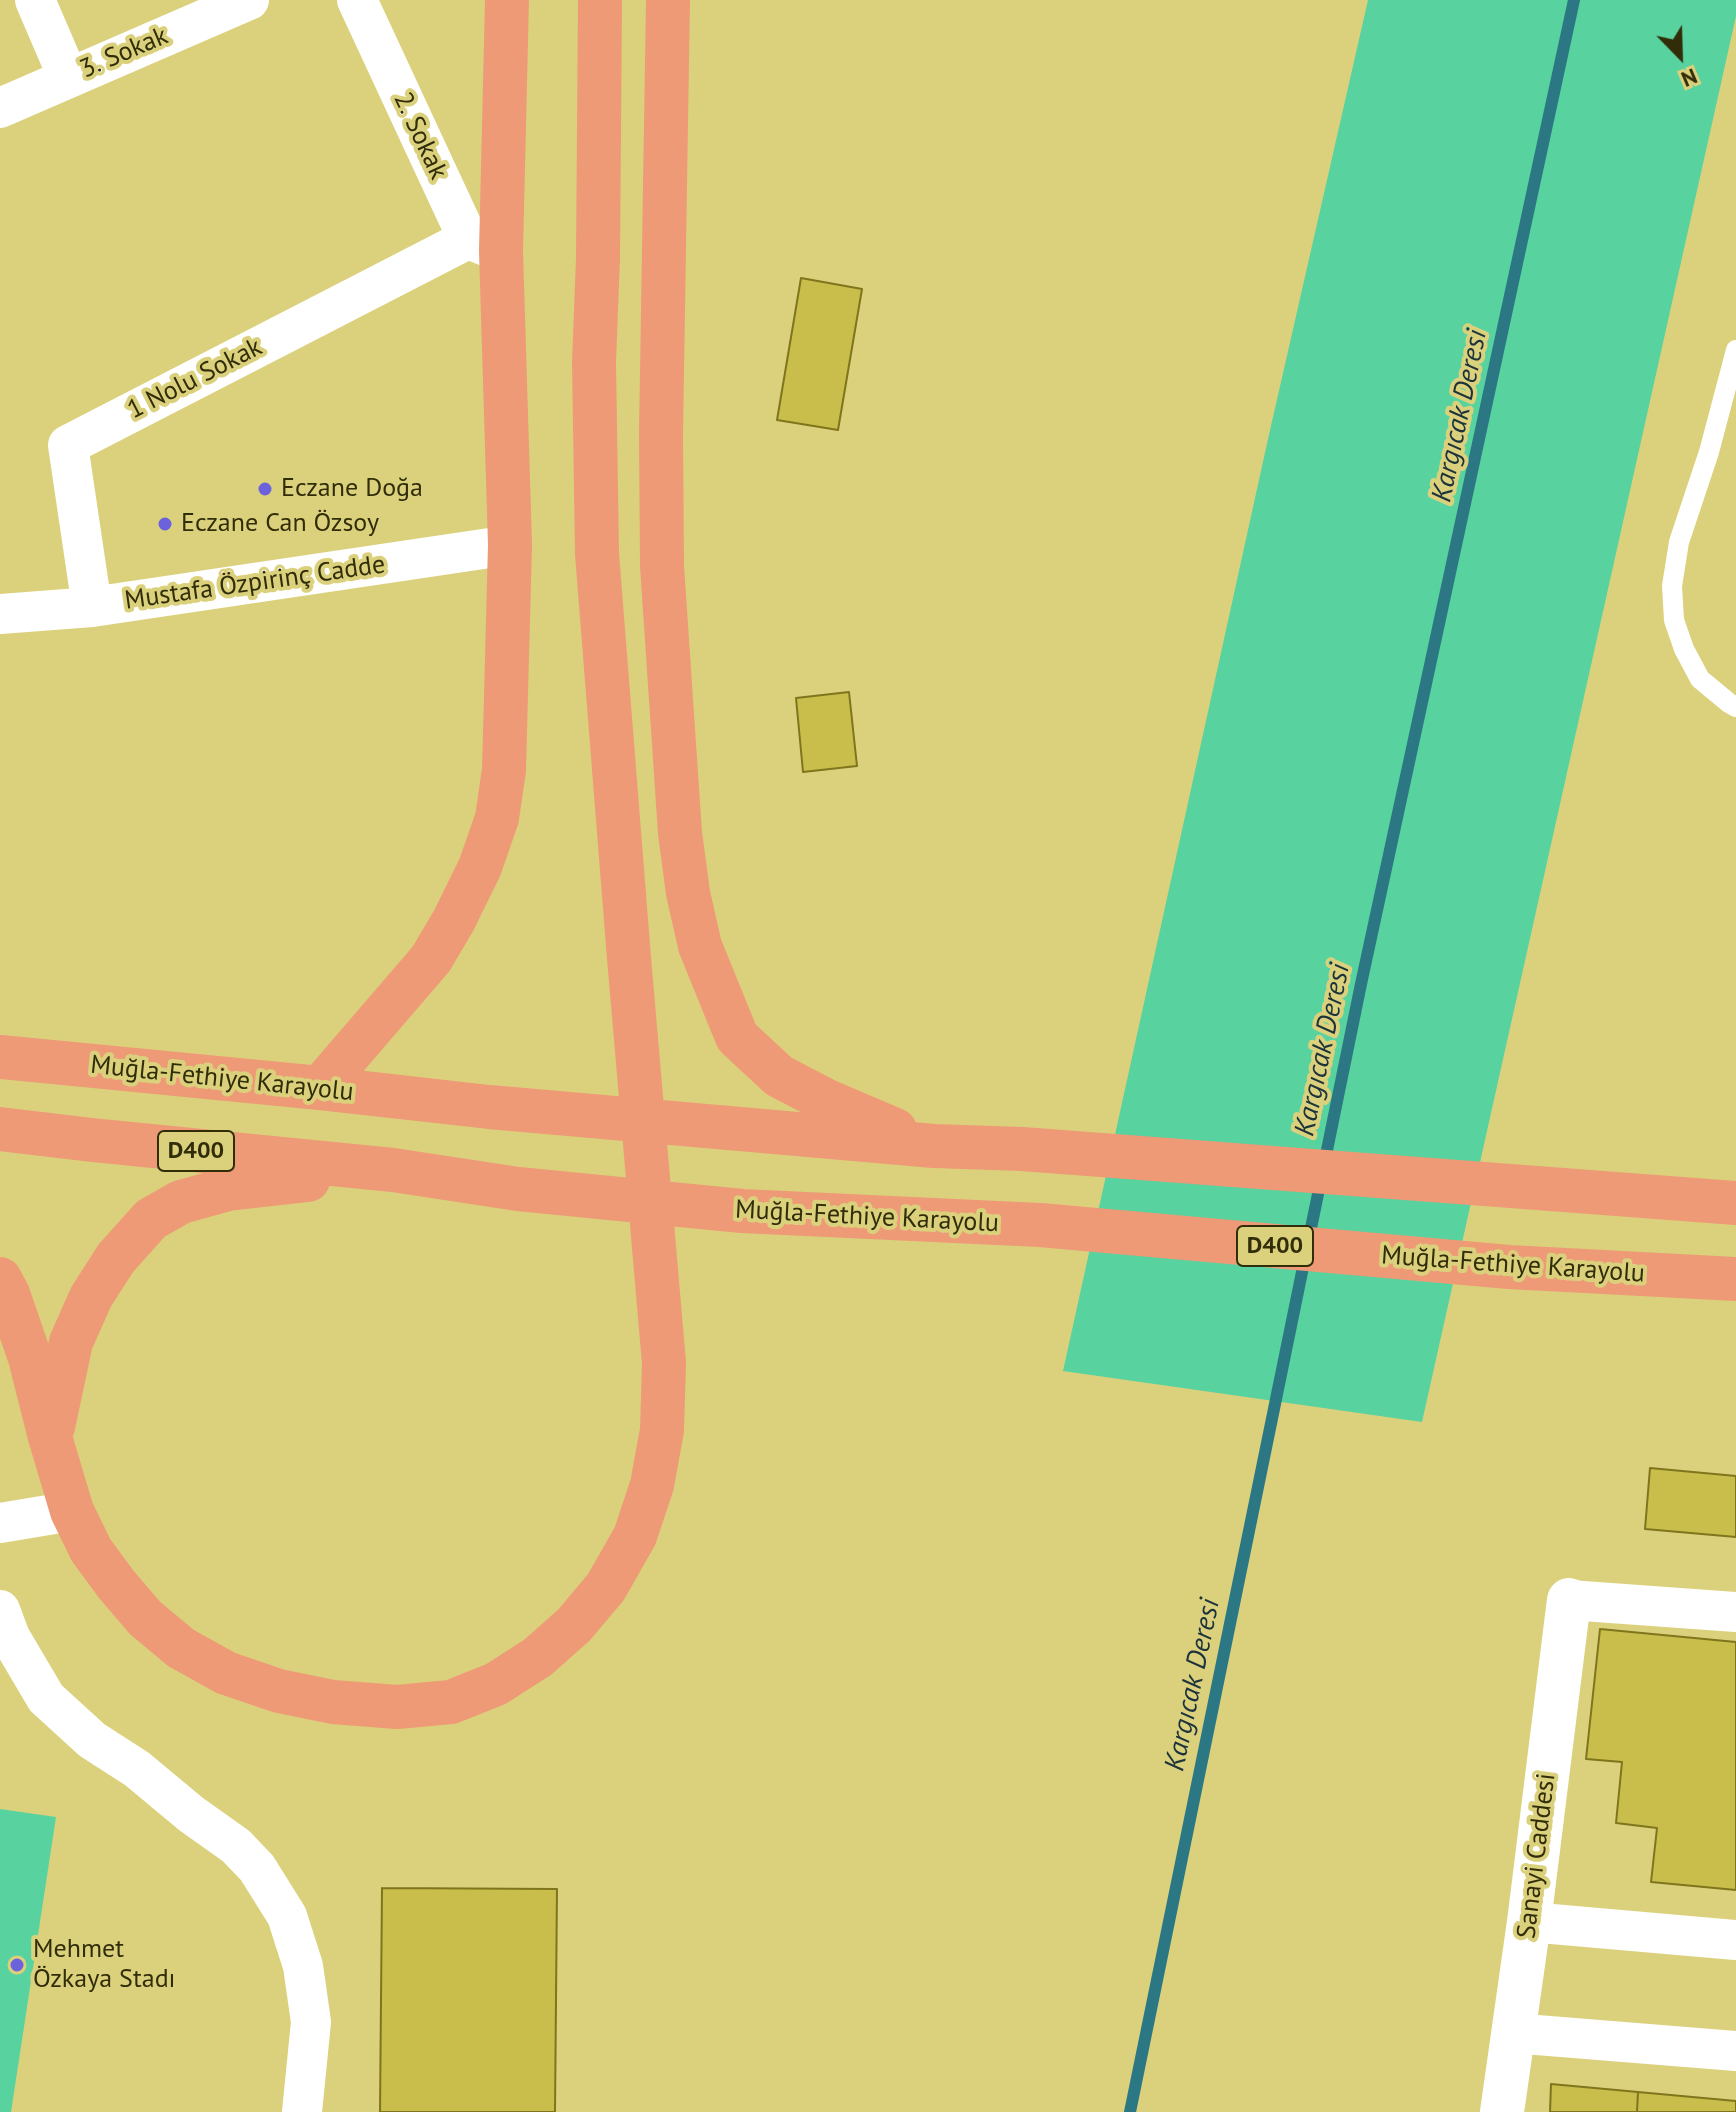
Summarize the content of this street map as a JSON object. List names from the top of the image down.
{
  "streets": {
    "highway": ["Muğla-Fethiye Karayolu", "D400"],
    "street": [
      "3. Sokak",
      "2. Sokak",
      "1 Nolu Sokak",
      "Mustafa Özpirinç Cadde",
      "Sanayi Caddesi"
    ]
  },
  "crossings": [
    ["2. Sokak", "1 Nolu Sokak"],
    ["1 Nolu Sokak", "Mustafa Özpirinç Cadde"]
  ],
  "water": ["Kargıcak Deresi"],
  "places": ["Eczane Doğa", "Eczane Can Özsoy", "Mehmet Özkaya Stadı"],
  "north": "bottom right"
}
